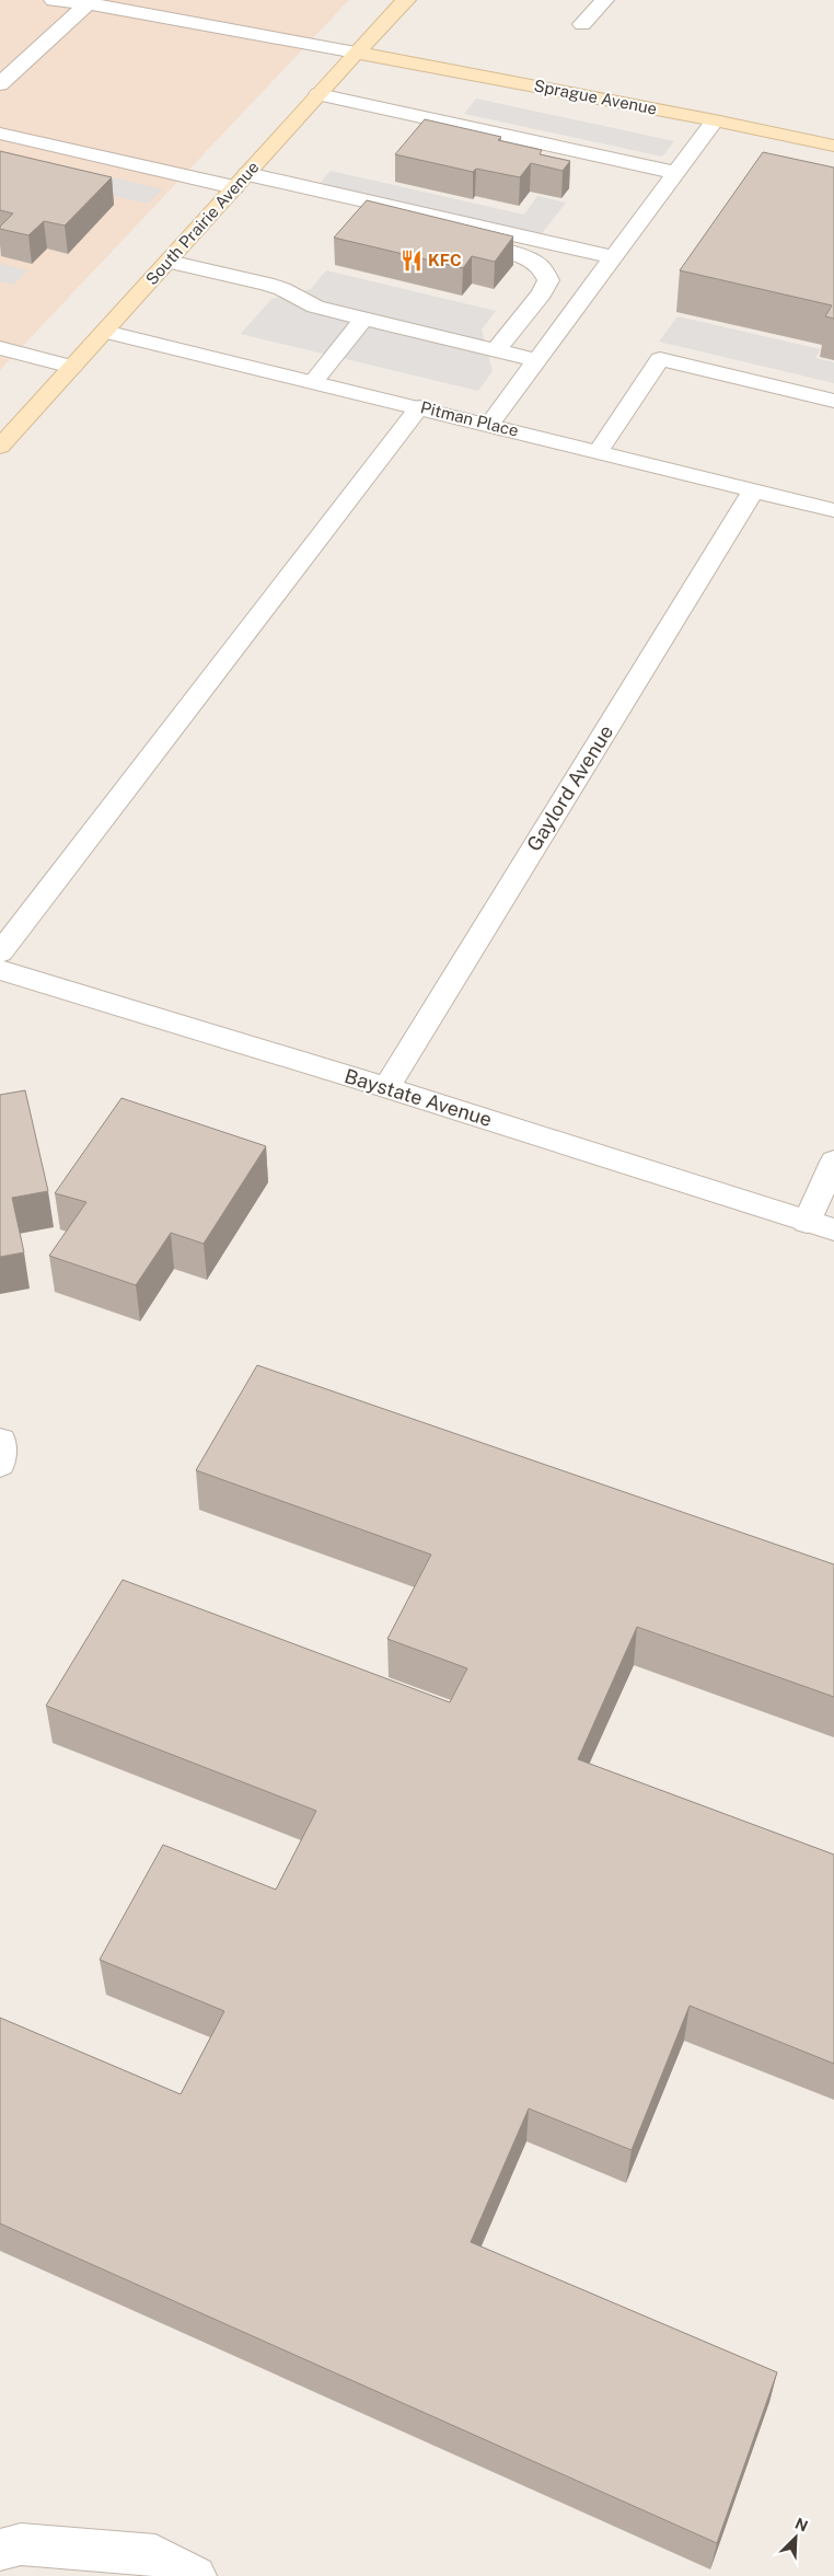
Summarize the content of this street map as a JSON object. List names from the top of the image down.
{
  "streets": {
    "main road": ["Sprague Avenue", "South Prairie Avenue"],
    "street": ["Pitman Place", "Gaylord Avenue", "Baystate Avenue"]
  },
  "crossings": [
    ["Sprague Avenue", "South Prairie Avenue"],
    ["South Prairie Avenue", "Pitman Place"],
    ["Pitman Place", "Gaylord Avenue"],
    ["Gaylord Avenue", "Baystate Avenue"]
  ],
  "places": {
    "restaurant": ["KFC"]
  },
  "north": "top right"
}
